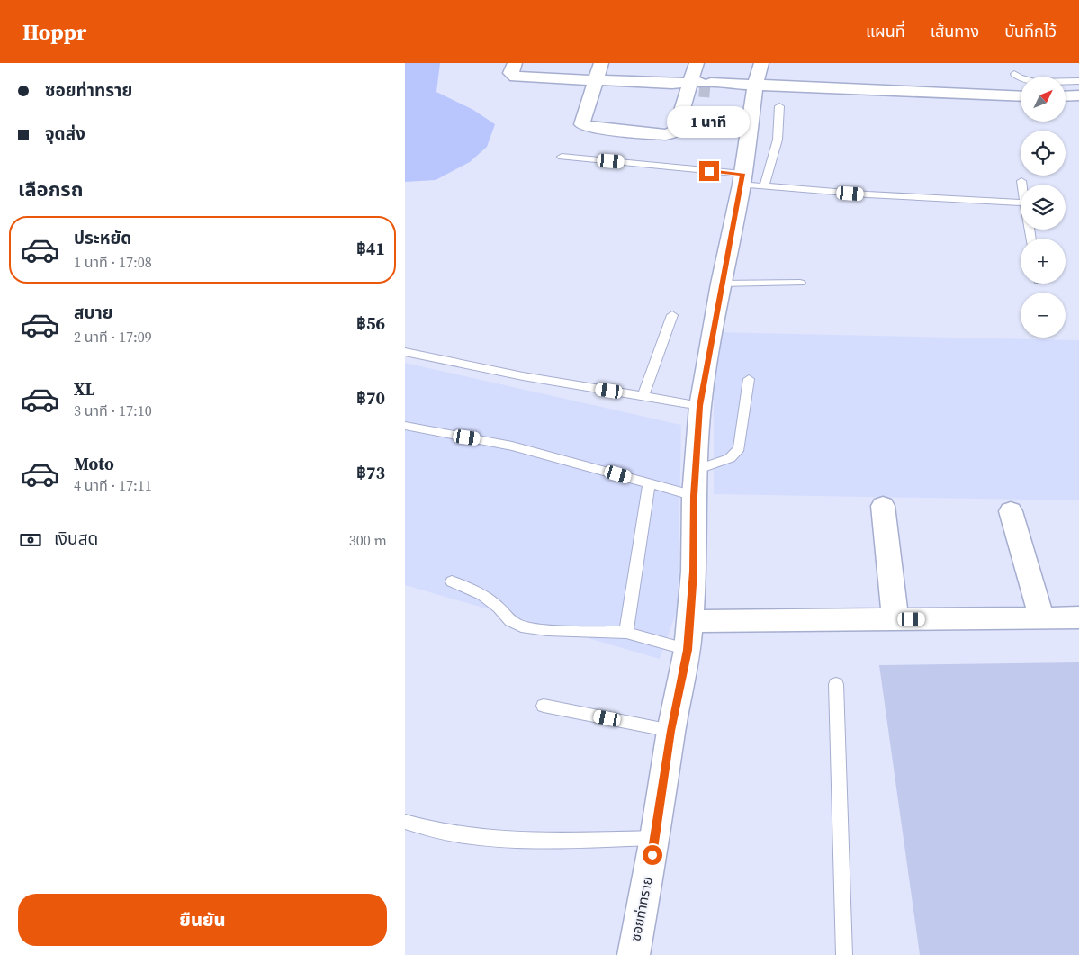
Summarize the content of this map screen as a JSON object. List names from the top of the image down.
{
  "streets": {
    "street": ["ซอยท่าทราย"]
  },
  "north": "top right",
  "page": {
    "header": "Hoppr",
    "nav": ["แผนที่", "เส้นทาง", "บันทึกไว้"],
    "banner": ["ซอยท่าทราย", "จุดส่ง"],
    "map_buttons": ["+", "−"],
    "bubble": "1 นาที",
    "heading": "เลือกรถ",
    "list": [
      {
        "name": "ประหยัด",
        "note": "1 นาที · 17:08",
        "value": "฿41"
      },
      {
        "name": "สบาย",
        "note": "2 นาที · 17:09",
        "value": "฿56"
      },
      {
        "name": "XL",
        "note": "3 นาที · 17:10",
        "value": "฿70"
      },
      {
        "name": "Moto",
        "note": "4 นาที · 17:11",
        "value": "฿73"
      }
    ],
    "pay": ["เงินสด", "300 m"],
    "buttons": "ยืนยัน"
  }
}
